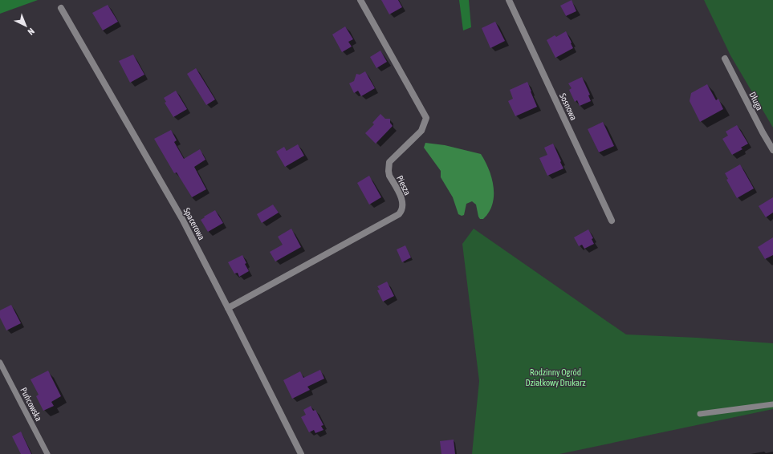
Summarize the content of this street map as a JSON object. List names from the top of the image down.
{
  "streets": {
    "street": [
      "Długa",
      "Sosnowa",
      "Piesza",
      "Spacerowa"
    ],
    "lane": ["Puńcowska"]
  },
  "crossings": [
    ["Piesza", "Spacerowa"]
  ],
  "parks": ["Rodzinny Ogród Działkowy Drukarz"],
  "north": "bottom right"
}
